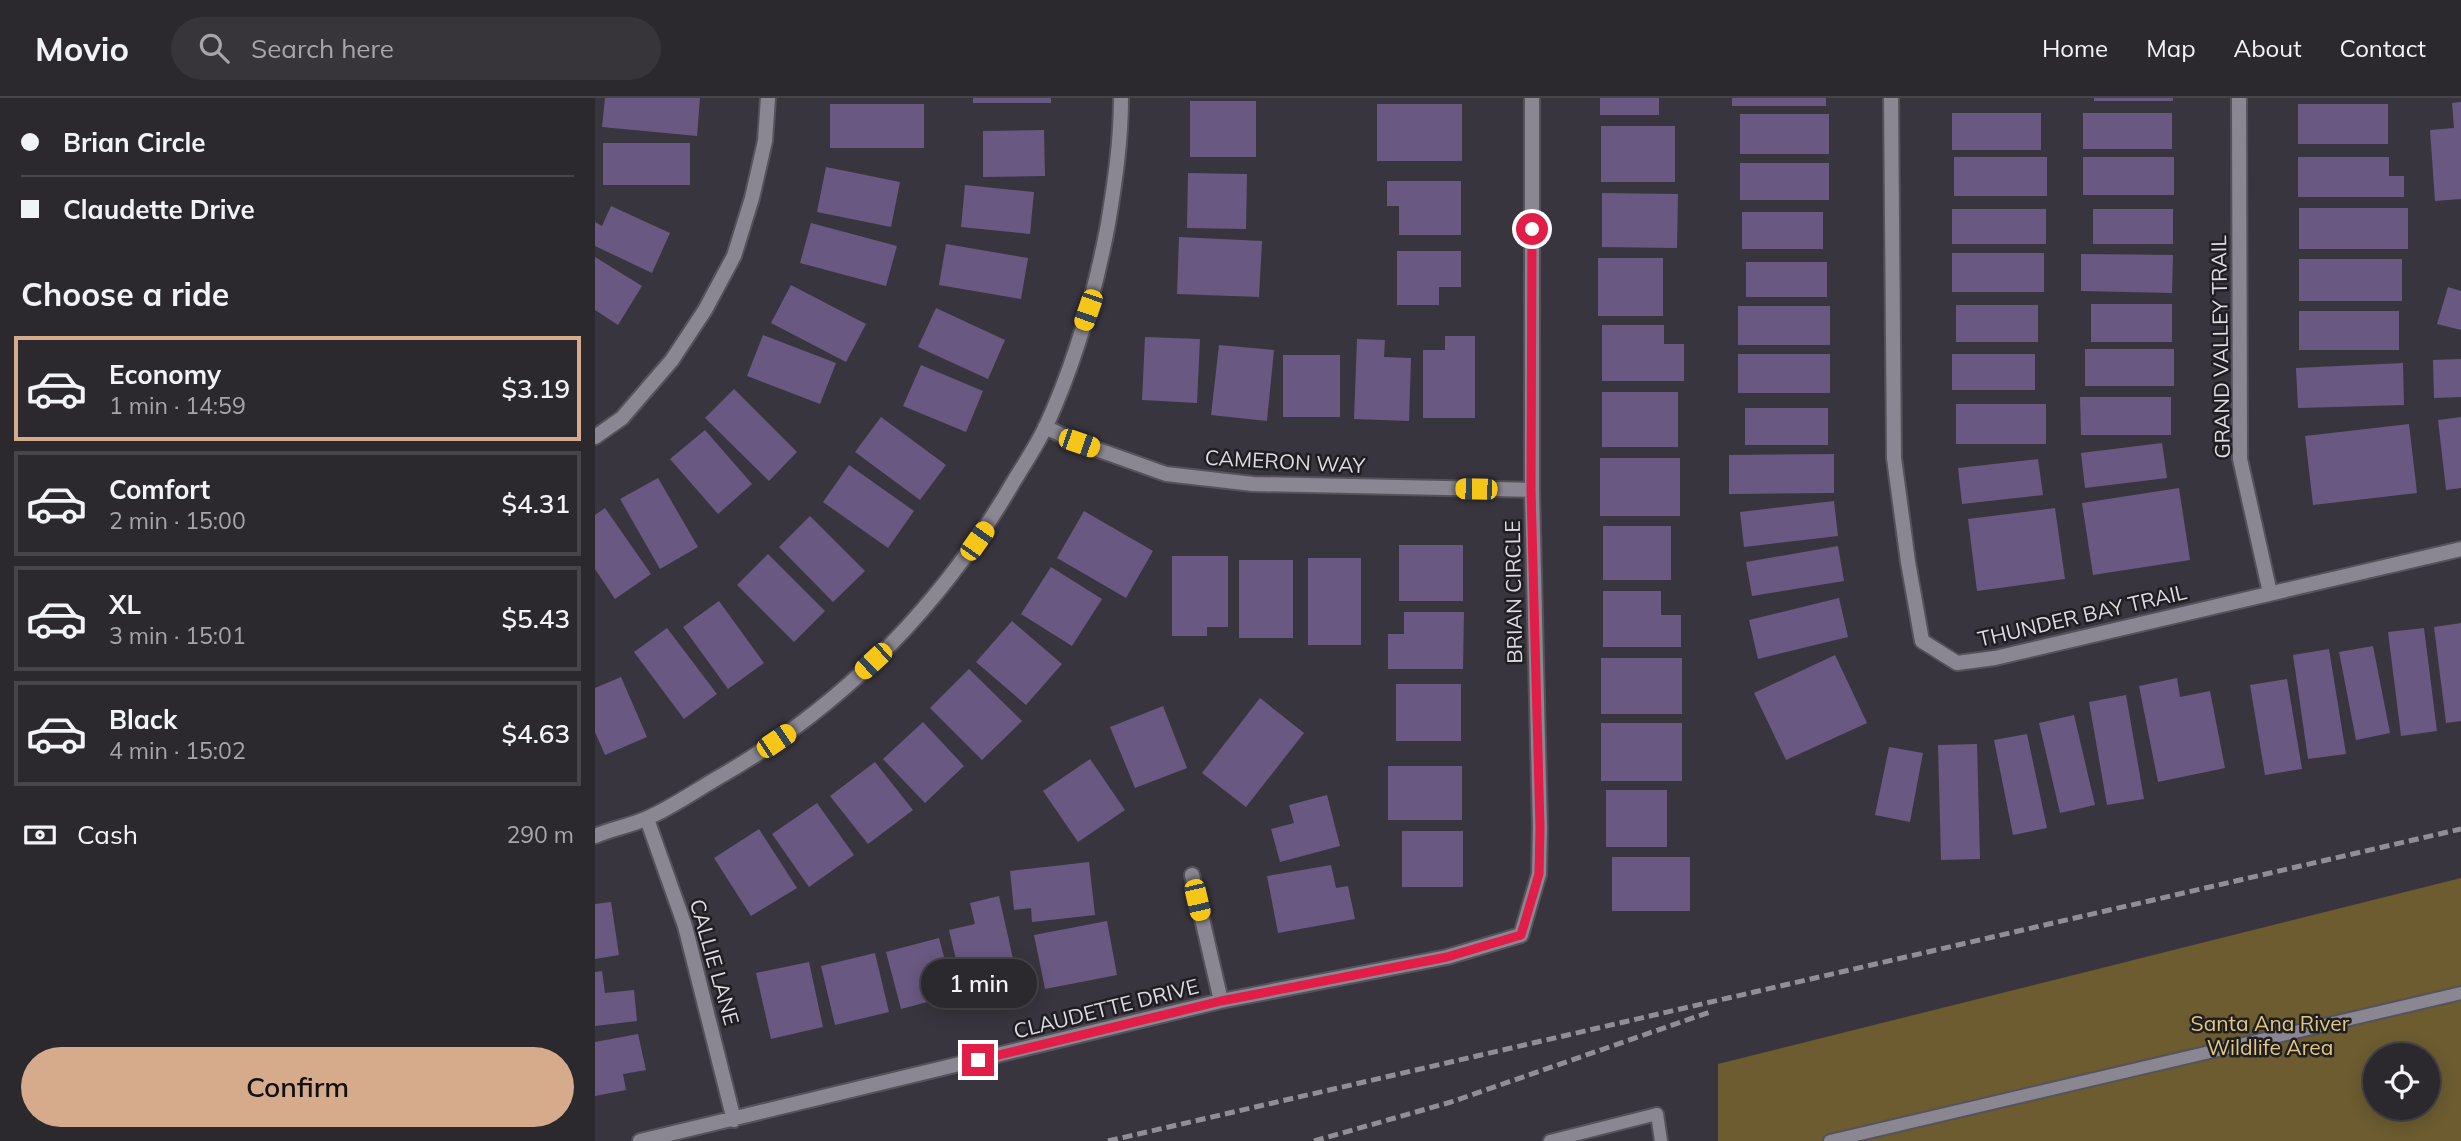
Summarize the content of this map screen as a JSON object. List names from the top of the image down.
{
  "streets": {
    "street": [
      "GRAND VALLEY TRAIL",
      "CAMERON WAY",
      "BRIAN CIRCLE",
      "THUNDER BAY TRAIL",
      "CALLIE LANE",
      "CLAUDETTE DRIVE"
    ]
  },
  "crossings": [
    ["GRAND VALLEY TRAIL", "THUNDER BAY TRAIL"],
    ["CAMERON WAY", "BRIAN CIRCLE"],
    ["BRIAN CIRCLE", "CLAUDETTE DRIVE"],
    ["CALLIE LANE", "CLAUDETTE DRIVE"]
  ],
  "parks": ["Santa Ana River Wildlife Area"],
  "page": {
    "header": "Movio",
    "search": "Search here",
    "nav": [
      "Home",
      "Map",
      "About",
      "Contact"
    ],
    "banner": ["Brian Circle", "Claudette Drive"],
    "heading": "Choose a ride",
    "list": [
      {
        "name": "Economy",
        "note": "1 min · 14:59",
        "value": "$3.19"
      },
      {
        "name": "Comfort",
        "note": "2 min · 15:00",
        "value": "$4.31"
      },
      {
        "name": "XL",
        "note": "3 min · 15:01",
        "value": "$5.43"
      },
      {
        "name": "Black",
        "note": "4 min · 15:02",
        "value": "$4.63"
      }
    ],
    "pay": ["Cash", "290 m"],
    "bubble": "1 min",
    "buttons": "Confirm"
  }
}
